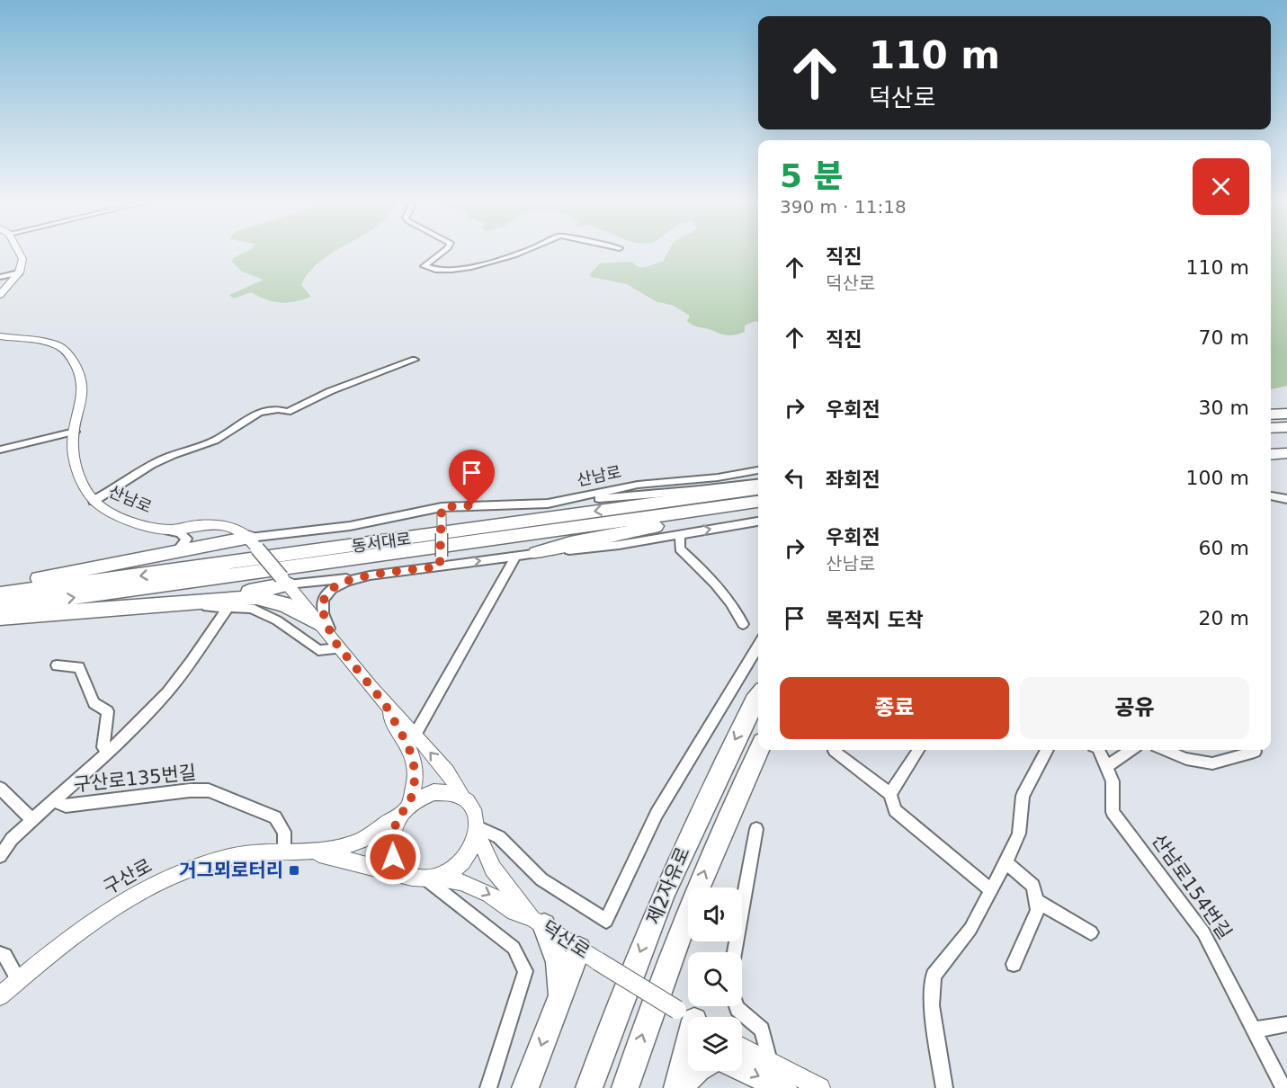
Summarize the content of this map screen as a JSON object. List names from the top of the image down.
{
  "streets": {
    "highway": ["동서대로", "제2자유로"],
    "street": [
      "산남로",
      "구산로135번길",
      "구산로",
      "산남로154번길",
      "덕산로"
    ]
  },
  "crossings": [
    ["구산로135번길", "구산로"]
  ],
  "places": {
    "transit": ["거그뫼로터리"]
  },
  "page": {
    "turn": ["110 m", "덕산로"],
    "heading": ["5 분", "390 m · 11:18"],
    "list": [
      {
        "name": "직진",
        "note": "덕산로",
        "value": "110 m"
      },
      {
        "name": "직진",
        "value": "70 m"
      },
      {
        "name": "우회전",
        "value": "30 m"
      },
      {
        "name": "좌회전",
        "value": "100 m"
      },
      {
        "name": "우회전",
        "note": "산남로",
        "value": "60 m"
      },
      {
        "name": "목적지 도착",
        "value": "20 m"
      }
    ],
    "buttons": ["종료", "공유"]
  }
}
